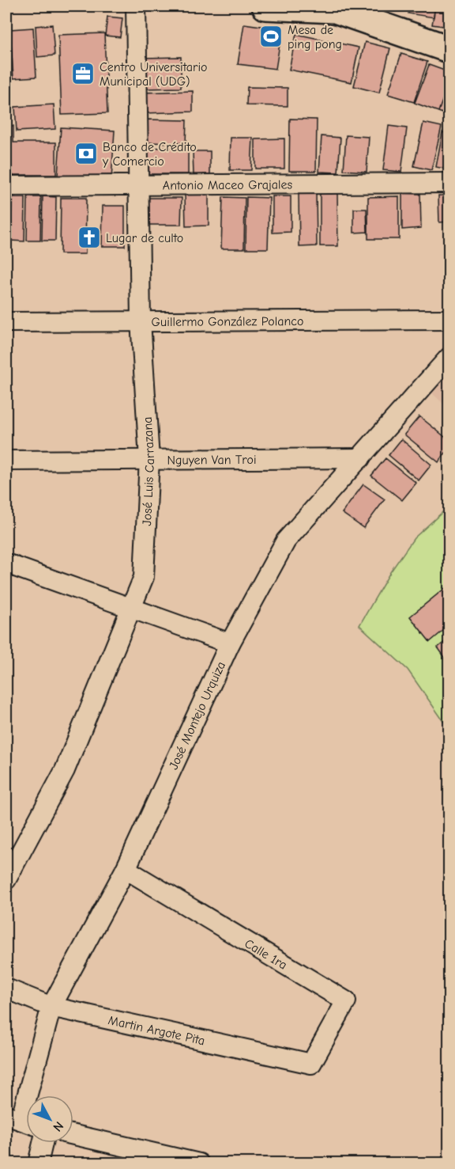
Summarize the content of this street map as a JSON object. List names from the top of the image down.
{
  "streets": {
    "street": [
      "Antonio Maceo Grajales",
      "Guillermo González Polanco",
      "Nguyen Van Troi",
      "José Luis Carrazana",
      "José Montejo Urquiza",
      "Calle 1ra",
      "Martin Argote Pita"
    ]
  },
  "crossings": [
    ["Antonio Maceo Grajales", "José Luis Carrazana"],
    ["Guillermo González Polanco", "José Luis Carrazana"],
    ["Nguyen Van Troi", "José Luis Carrazana"],
    ["Nguyen Van Troi", "José Montejo Urquiza"],
    ["José Montejo Urquiza", "Calle 1ra"],
    ["José Montejo Urquiza", "Martin Argote Pita"],
    ["Calle 1ra", "Martin Argote Pita"]
  ],
  "places": {
    "sports": ["Mesa de ping pong"],
    "office": ["Centro Universitario Municipal (UDG)"],
    "bank": ["Banco de Crédito y Comercio"],
    "church": ["Lugar de culto"]
  },
  "north": "bottom right"
}
